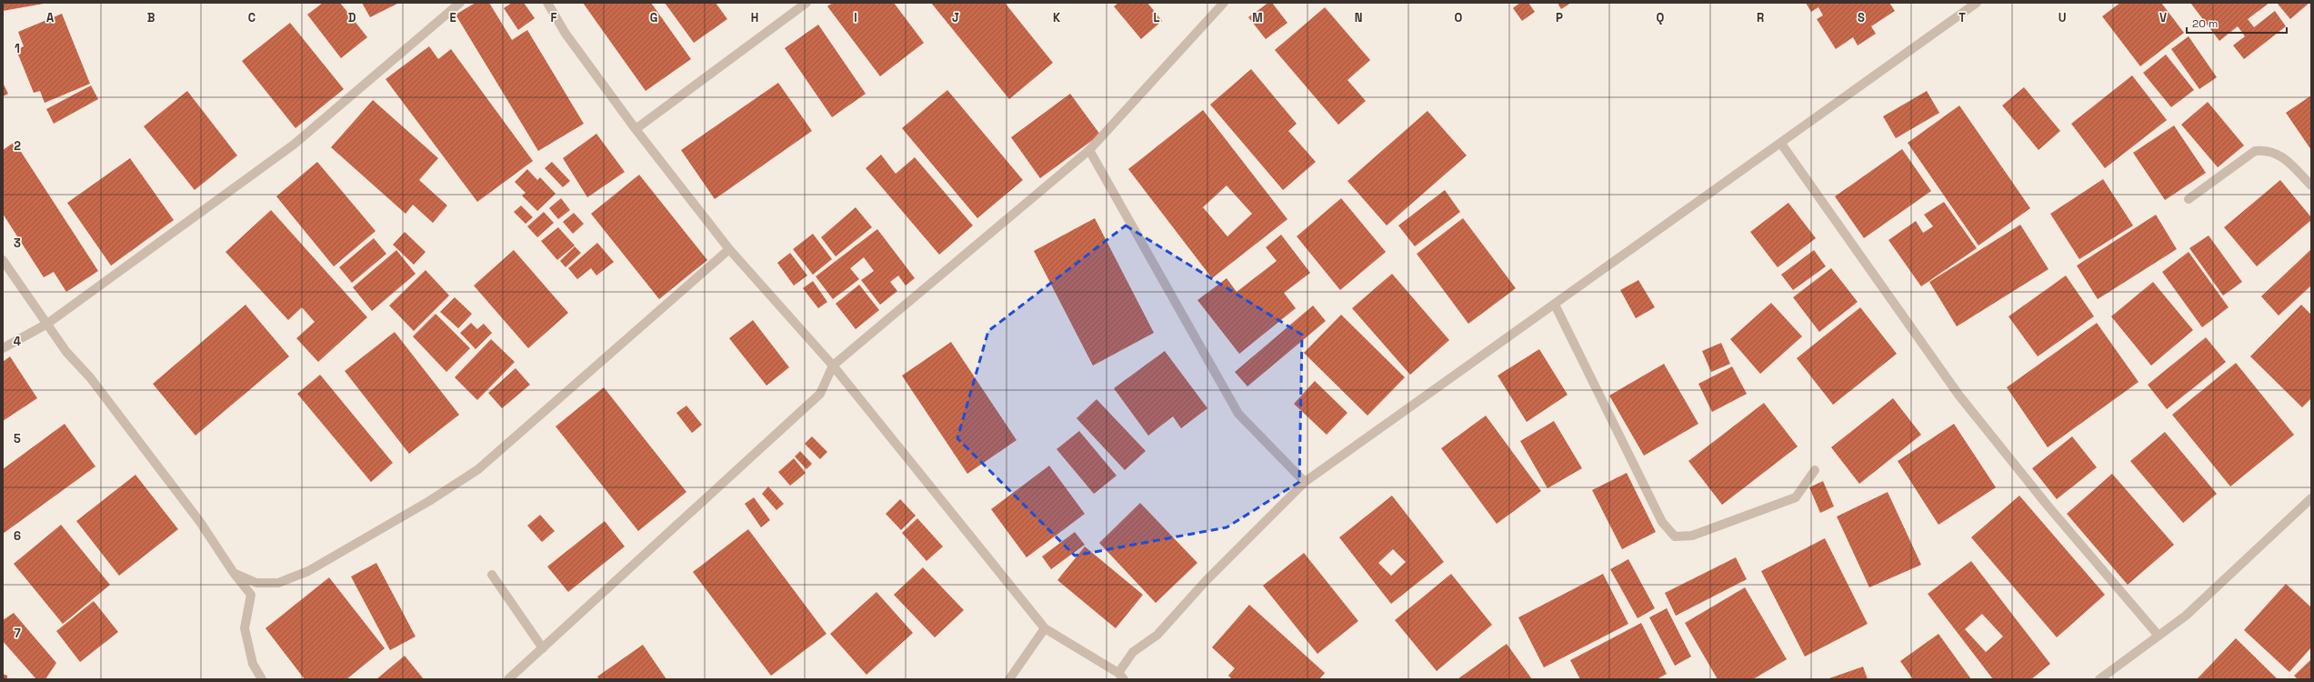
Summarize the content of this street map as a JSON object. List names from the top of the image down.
{
  "scale_bar": "20 m",
  "grid": {
    "columns": [
      "A",
      "B",
      "C",
      "D",
      "E",
      "F",
      "G",
      "H",
      "I",
      "J",
      "K",
      "L",
      "M",
      "N",
      "O",
      "P",
      "Q",
      "R",
      "S",
      "T",
      "U",
      "V"
    ],
    "rows": [
      "1",
      "2",
      "3",
      "4",
      "5",
      "6",
      "7"
    ]
  }
}
